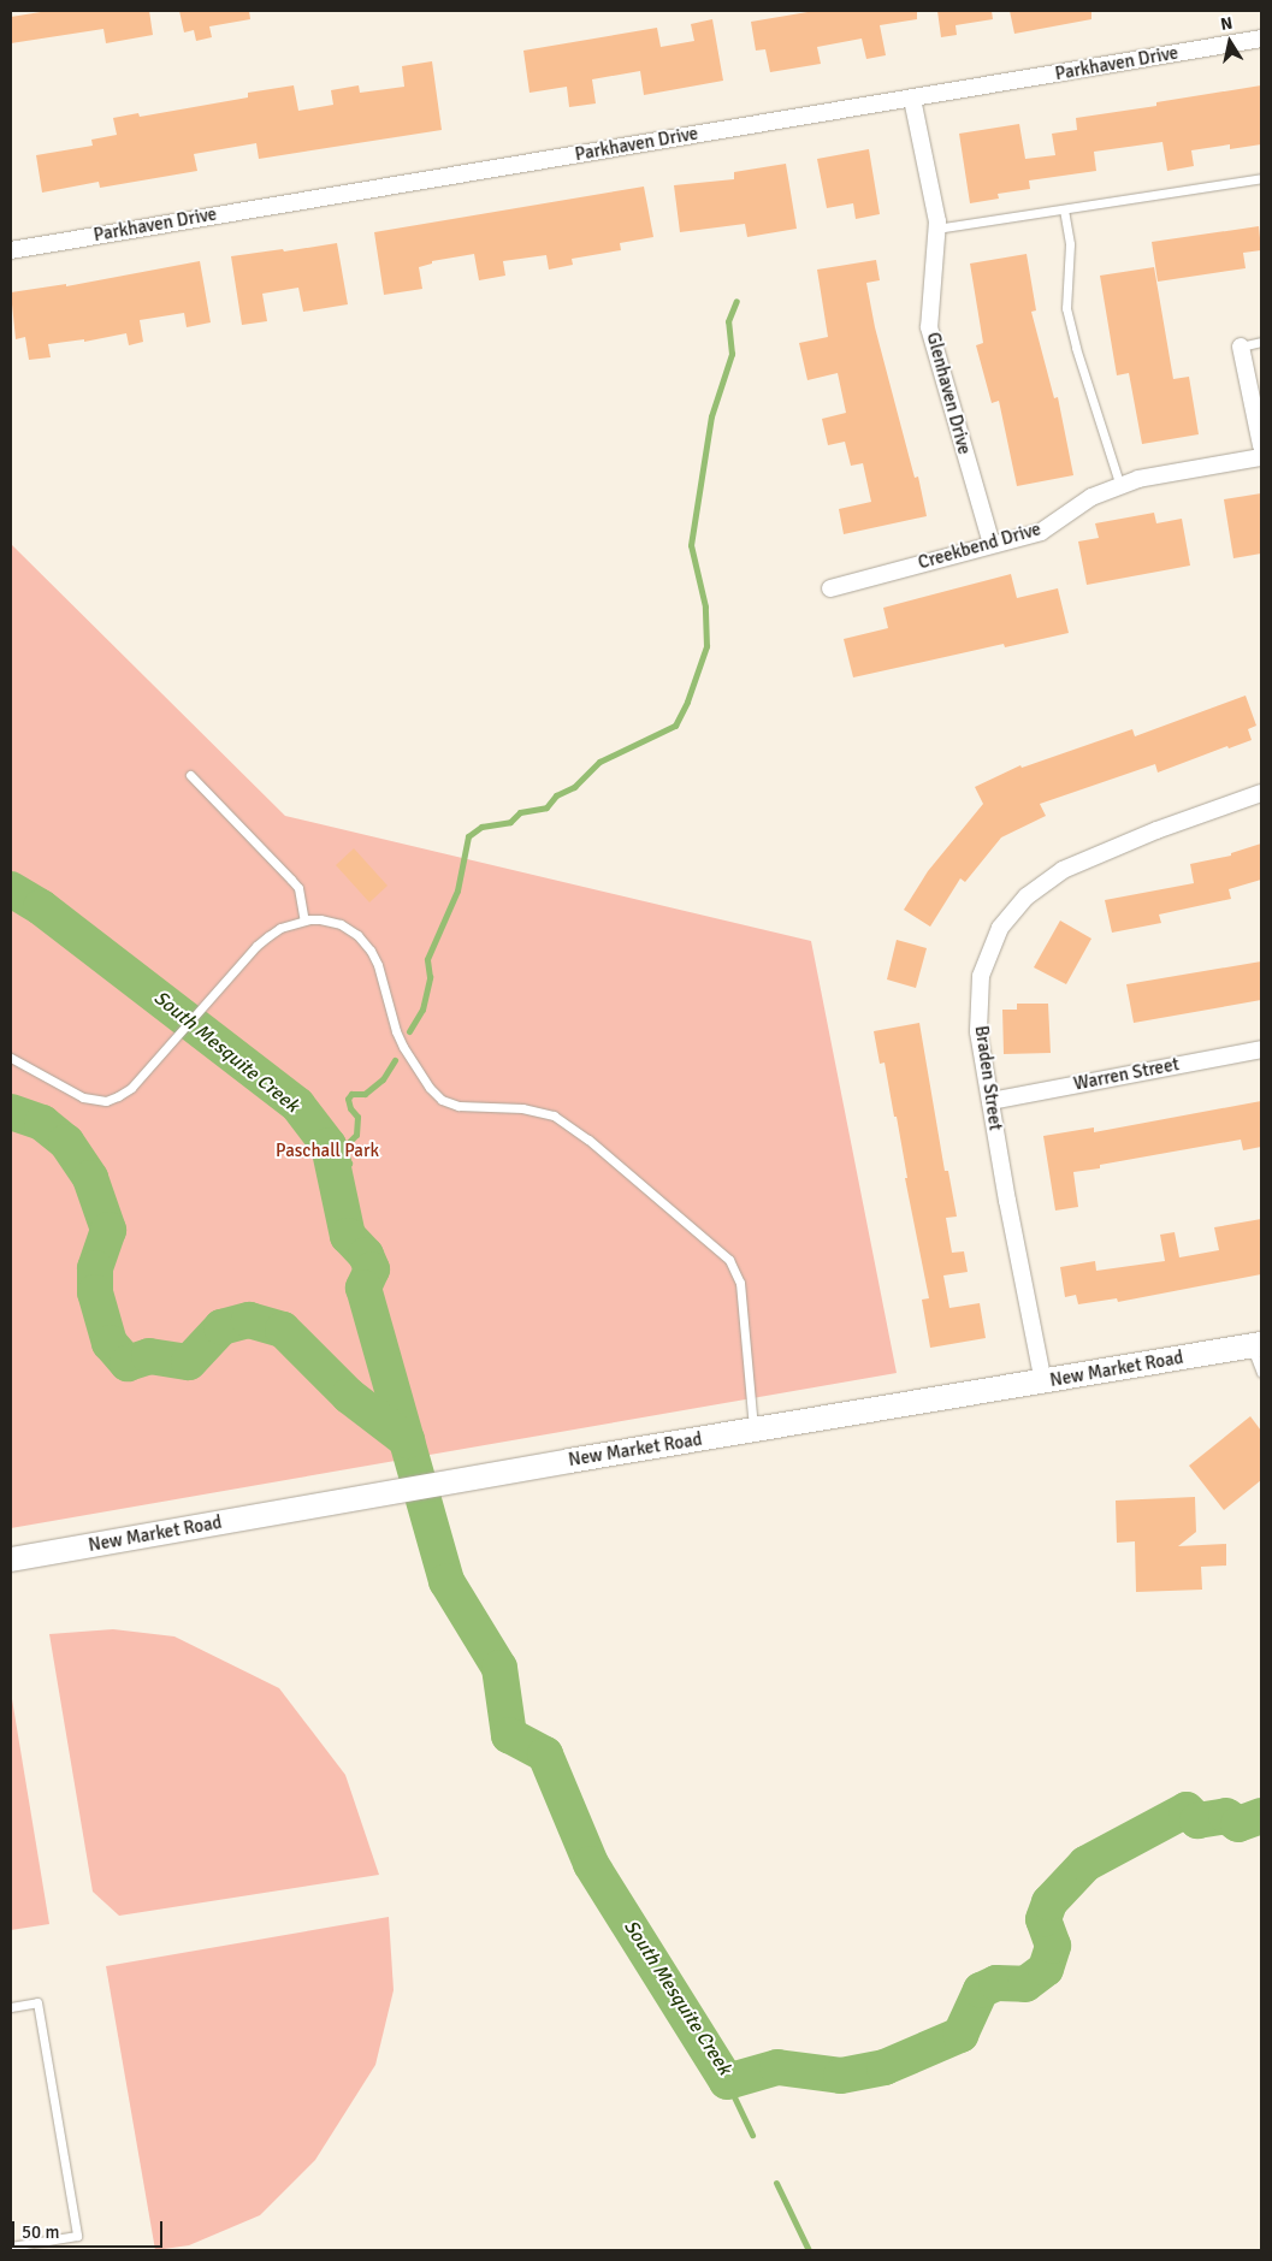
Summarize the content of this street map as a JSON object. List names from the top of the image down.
{
  "streets": {
    "street": [
      "Parkhaven Drive",
      "Glenhaven Drive",
      "Creekbend Drive",
      "Warren Street",
      "Braden Street",
      "New Market Road"
    ]
  },
  "crossings": [
    ["Parkhaven Drive", "Glenhaven Drive"],
    ["Glenhaven Drive", "Creekbend Drive"],
    ["Warren Street", "Braden Street"],
    ["Braden Street", "New Market Road"]
  ],
  "water": ["South Mesquite Creek"],
  "parks": ["Paschall Park"],
  "scale_bar": "50 m",
  "north": "top"
}
